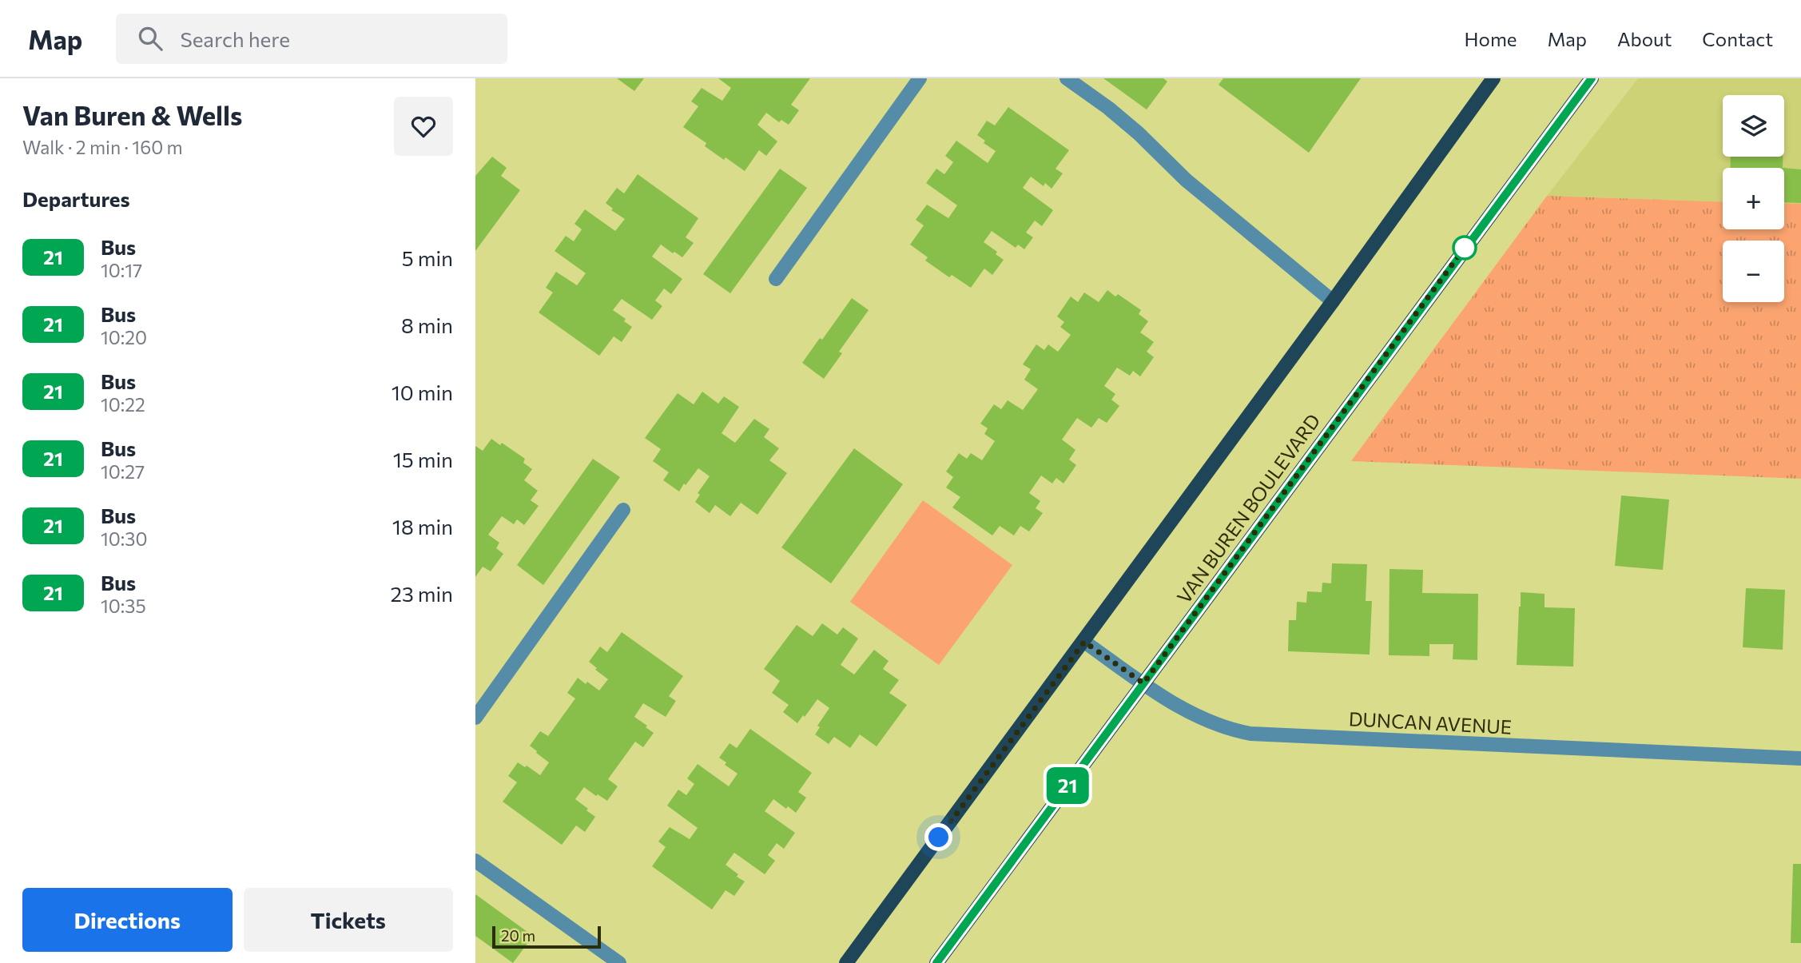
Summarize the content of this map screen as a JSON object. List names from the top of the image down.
{
  "streets": {
    "main road": ["VAN BUREN BOULEVARD"],
    "street": ["DUNCAN AVENUE"]
  },
  "crossings": [
    ["VAN BUREN BOULEVARD", "DUNCAN AVENUE"]
  ],
  "lines": ["bus line 21"],
  "scale_bar": "20 m",
  "page": {
    "header": "Map",
    "search": "Search here",
    "nav": [
      "Home",
      "Map",
      "About",
      "Contact"
    ],
    "heading": [
      ["Van Buren & Wells", "Walk · 2 min · 160 m"],
      "Departures"
    ],
    "on_map": "21",
    "map_buttons": ["+", "−"],
    "list": [
      {
        "mark": "21",
        "name": "Bus",
        "note": "10:17",
        "value": "5 min"
      },
      {
        "mark": "21",
        "name": "Bus",
        "note": "10:20",
        "value": "8 min"
      },
      {
        "mark": "21",
        "name": "Bus",
        "note": "10:22",
        "value": "10 min"
      },
      {
        "mark": "21",
        "name": "Bus",
        "note": "10:27",
        "value": "15 min"
      },
      {
        "mark": "21",
        "name": "Bus",
        "note": "10:30",
        "value": "18 min"
      },
      {
        "mark": "21",
        "name": "Bus",
        "note": "10:35",
        "value": "23 min"
      }
    ],
    "buttons": ["Directions", "Tickets"],
    "scale": "20 m"
  }
}
